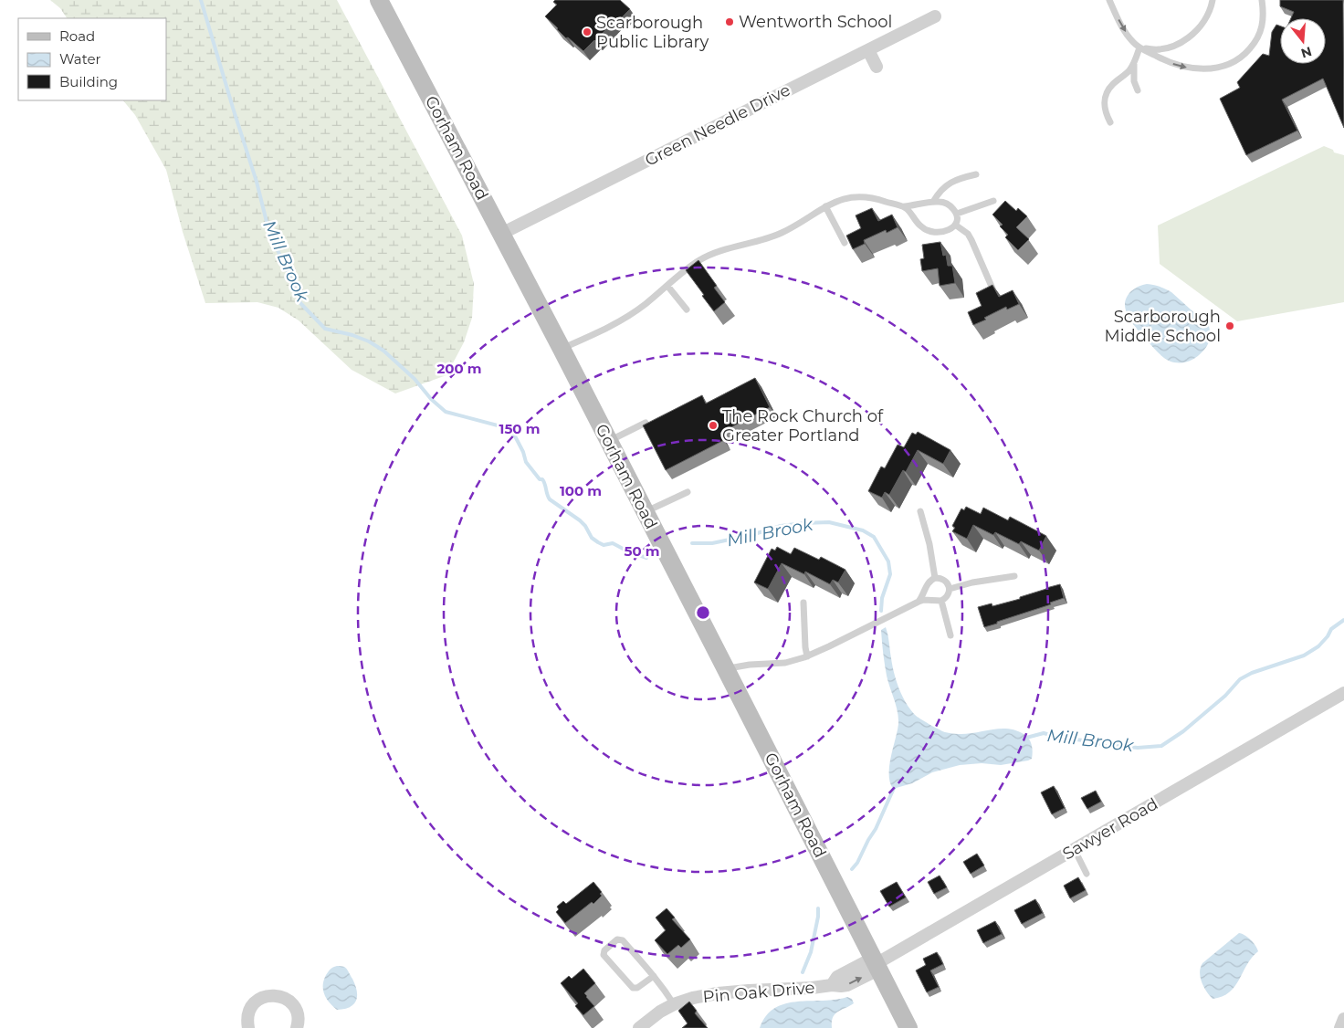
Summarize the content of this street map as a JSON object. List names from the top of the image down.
{
  "streets": {
    "main road": ["Gorham Road"],
    "street": ["Green Needle Drive", "Sawyer Road", "Pin Oak Drive"]
  },
  "crossings": [
    ["Green Needle Drive", "Gorham Road"],
    ["Gorham Road", "Sawyer Road"],
    ["Sawyer Road", "Pin Oak Drive"]
  ],
  "water": ["Mill Brook"],
  "places": [
    "Wentworth School",
    "Scarborough Public Library",
    "Scarborough Middle School",
    "The Rock Church of Greater Portland"
  ],
  "legend": ["Road", "Water", "Building"],
  "north": "bottom",
  "rings": [
    "200 m",
    "150 m",
    "100 m",
    "50 m"
  ]
}
